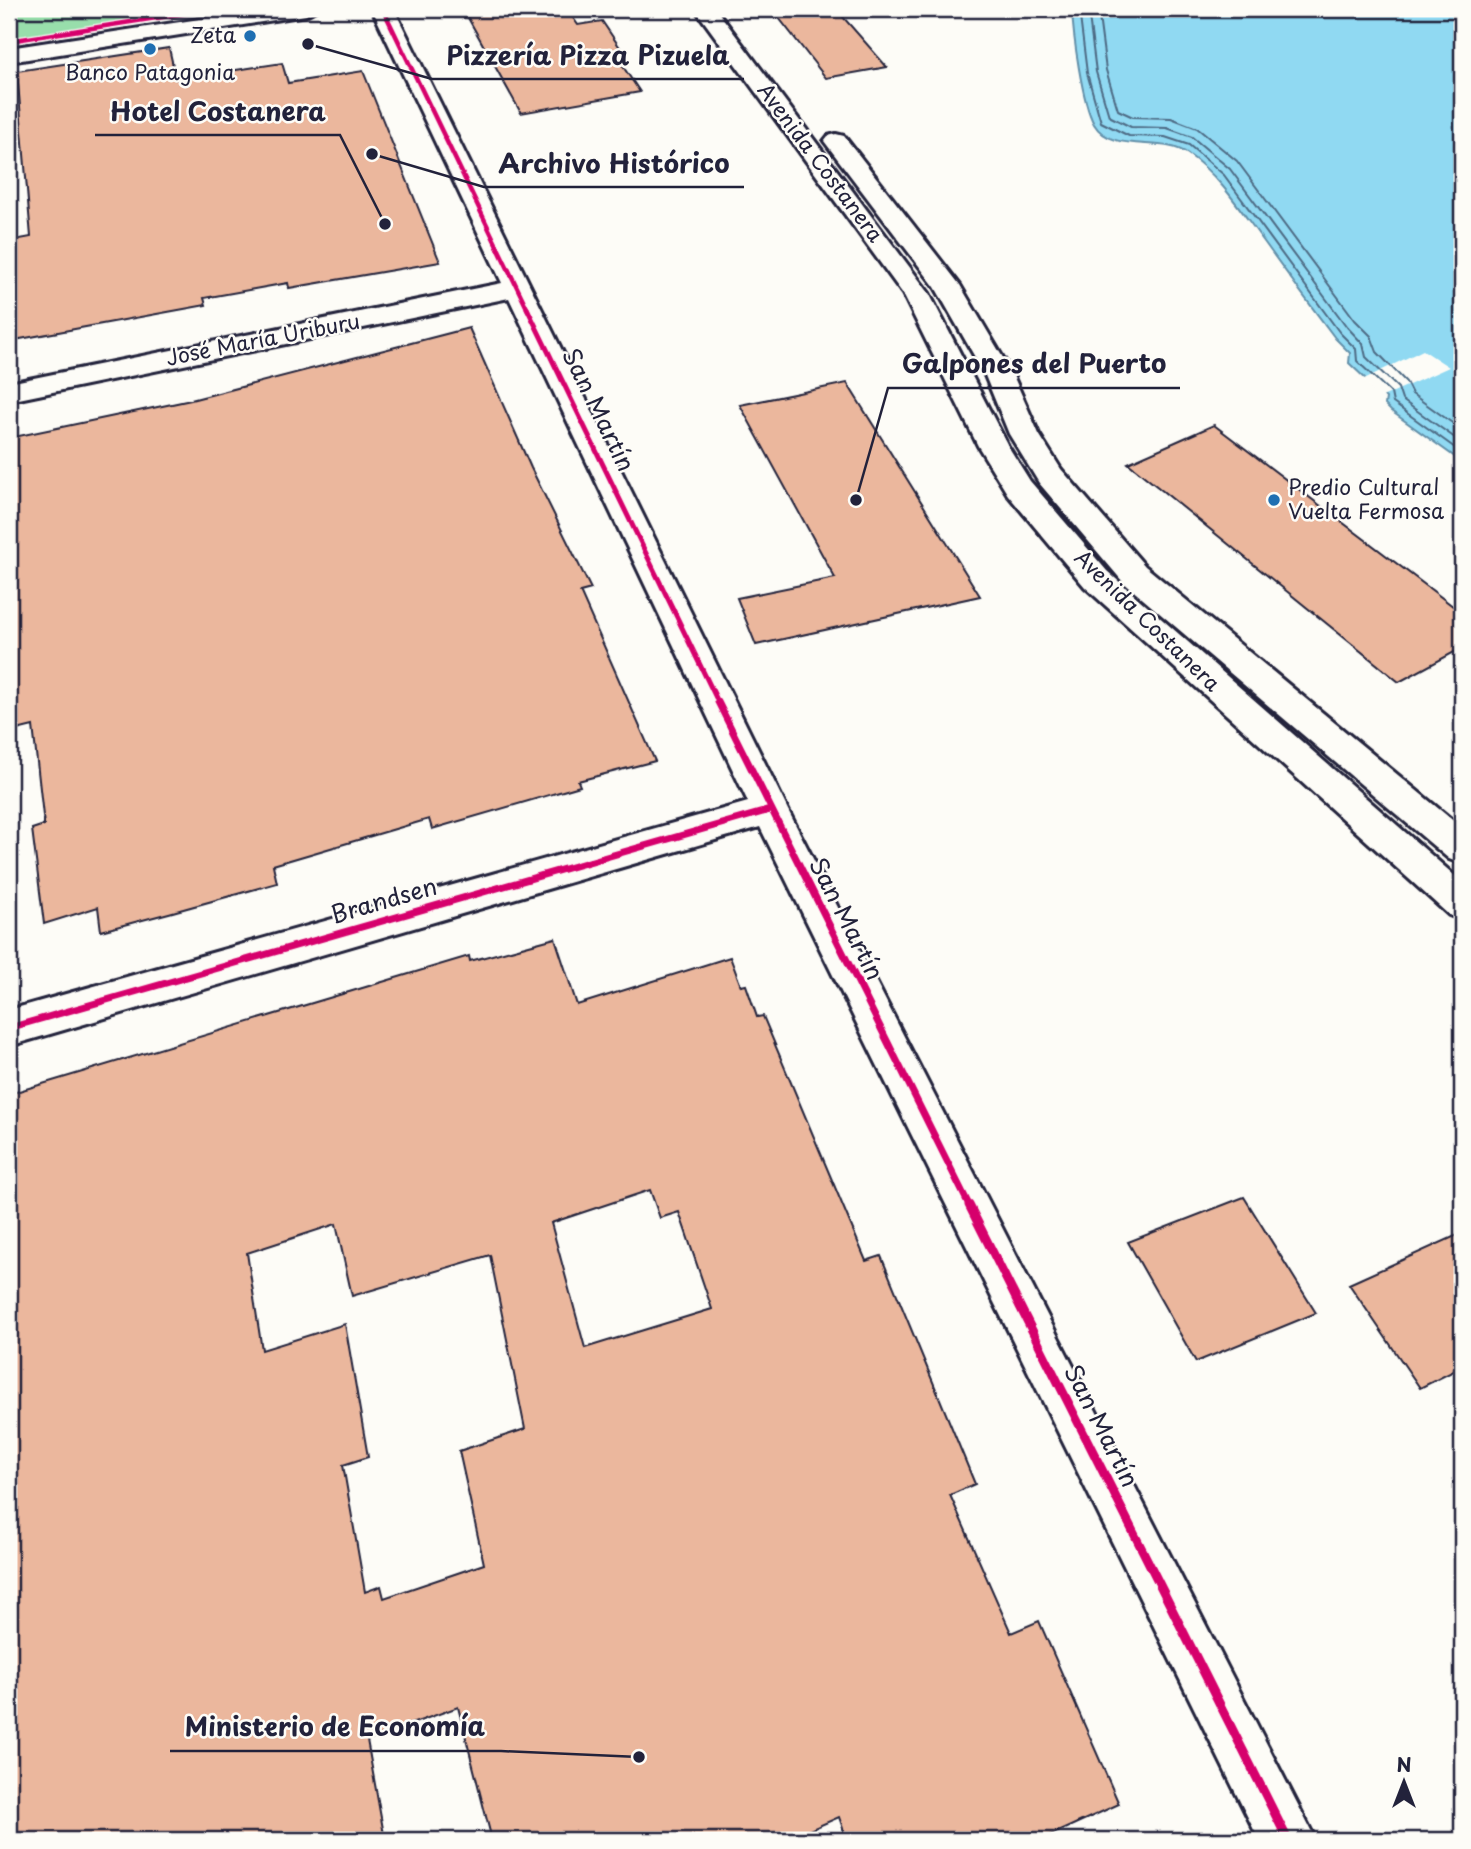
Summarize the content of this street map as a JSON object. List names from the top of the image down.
{
  "streets": {
    "main road": [
      "Avenida Costanera",
      "José María Uriburu",
      "San Martín",
      "Brandsen"
    ]
  },
  "crossings": [
    ["José María Uriburu", "San Martín"],
    ["San Martín", "Brandsen"]
  ],
  "places": [
    "Zeta",
    "Pizzería Pizza Pizuela",
    "Banco Patagonia",
    "Archivo Histórico",
    "Hotel Costanera",
    "Galpones del Puerto",
    "Predio Cultural Vuelta Fermosa",
    "Ministerio de Economía"
  ],
  "north": "top"
}
